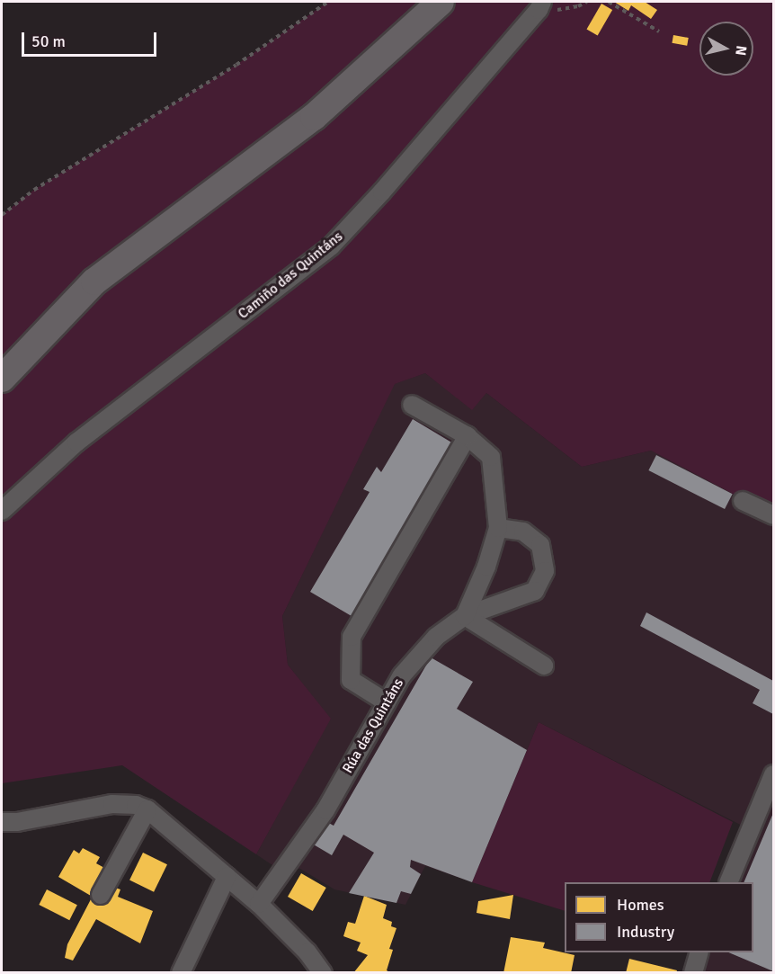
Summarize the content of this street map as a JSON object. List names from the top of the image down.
{
  "streets": {
    "street": ["Camiño das Quintáns", "Rúa das Quintáns"]
  },
  "legend": ["Homes", "Industry"],
  "scale_bar": "50 m",
  "north": "right"
}
